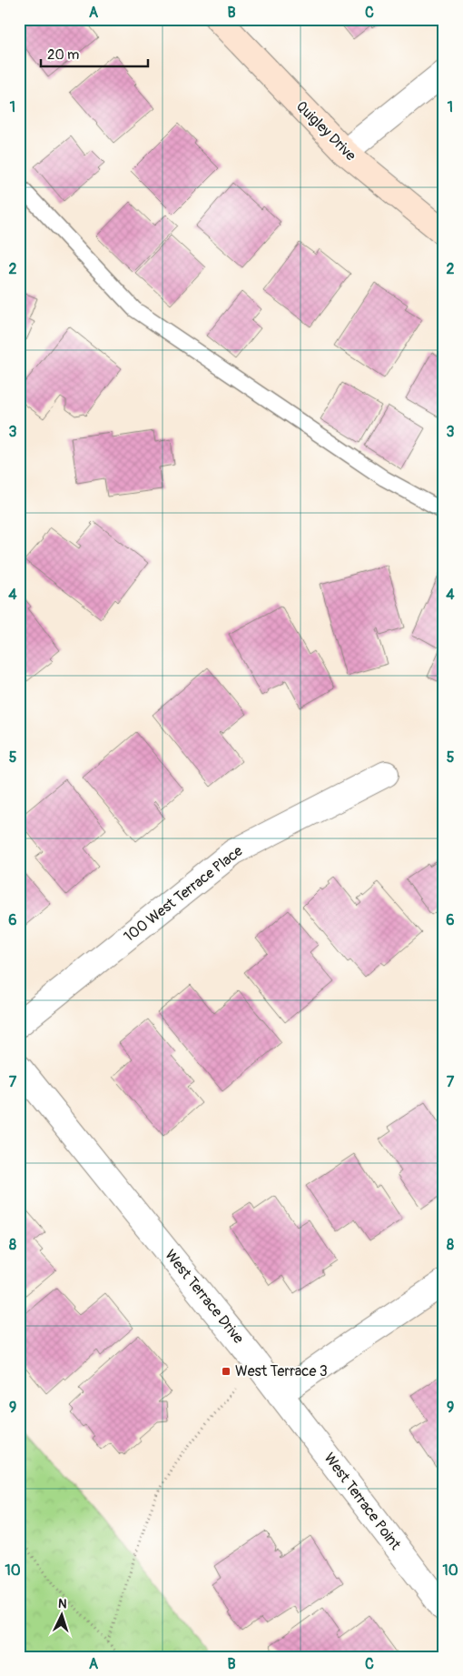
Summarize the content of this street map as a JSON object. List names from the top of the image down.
{
  "streets": {
    "street": [
      "Quigley Drive",
      "100 West Terrace Place",
      "West Terrace Drive",
      "West Terrace Point"
    ]
  },
  "crossings": [
    ["West Terrace Drive", "West Terrace Point"]
  ],
  "places": {
    "transit": ["West Terrace 3"]
  },
  "scale_bar": "20 m",
  "north": "top",
  "grid": {
    "columns": ["A", "B", "C"],
    "rows": [
      "1",
      "2",
      "3",
      "4",
      "5",
      "6",
      "7",
      "8",
      "9",
      "10"
    ]
  }
}
